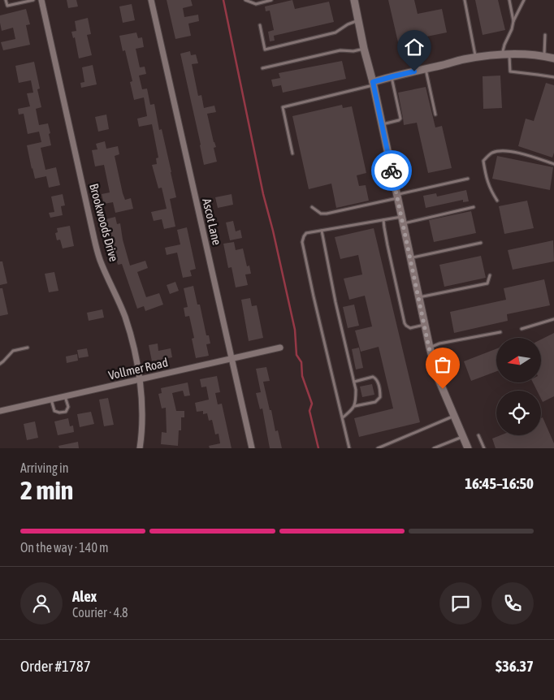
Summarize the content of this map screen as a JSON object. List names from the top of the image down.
{
  "streets": {
    "street": ["Ascot Lane", "Brookwoods Drive", "Vollmer Road"]
  },
  "crossings": [
    ["Ascot Lane", "Vollmer Road"],
    ["Brookwoods Drive", "Vollmer Road"]
  ],
  "north": "left",
  "page": {
    "heading": ["2 min", "Arriving in", "16:45–16:50"],
    "panel": [
      "Alex",
      "Courier · 4.8",
      "Order #1787",
      "$36.37"
    ],
    "bar": "On the way · 140 m"
  }
}
